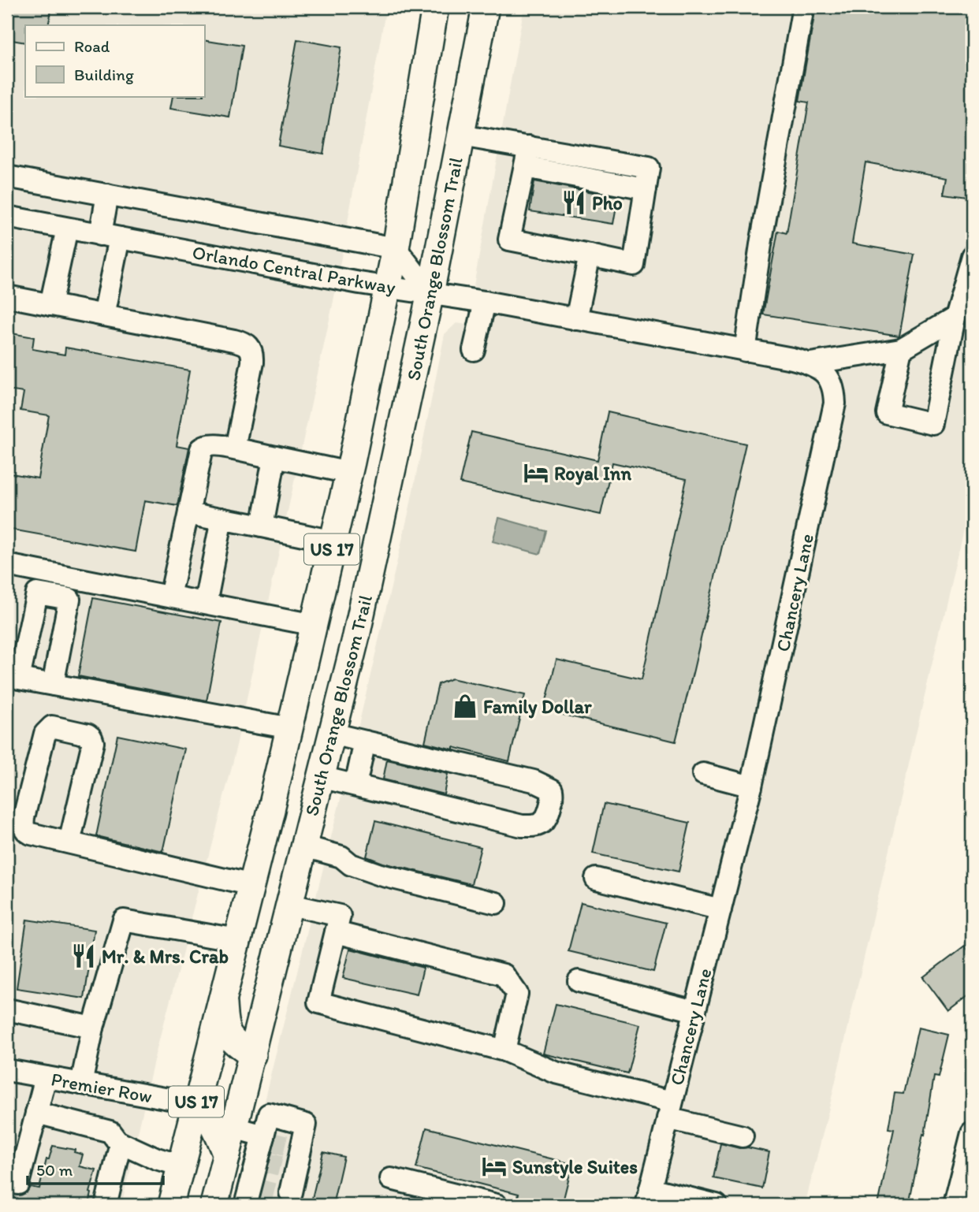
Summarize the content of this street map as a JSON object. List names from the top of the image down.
{
  "streets": {
    "main road": ["South Orange Blossom Trail", "US 17"],
    "street": ["Orlando Central Parkway", "Chancery Lane", "Premier Row"]
  },
  "crossings": [
    ["South Orange Blossom Trail", "Orlando Central Parkway"],
    ["South Orange Blossom Trail", "Chancery Lane"],
    ["Orlando Central Parkway", "US 17"],
    ["Orlando Central Parkway", "Chancery Lane"],
    ["US 17", "Premier Row"]
  ],
  "places": {
    "restaurant": ["Pho", "Mr. & Mrs. Crab"],
    "hotel": ["Royal Inn", "Sunstyle Suites"],
    "shop": ["Family Dollar"]
  },
  "legend": ["Road", "Building"],
  "scale_bar": "50 m"
}
